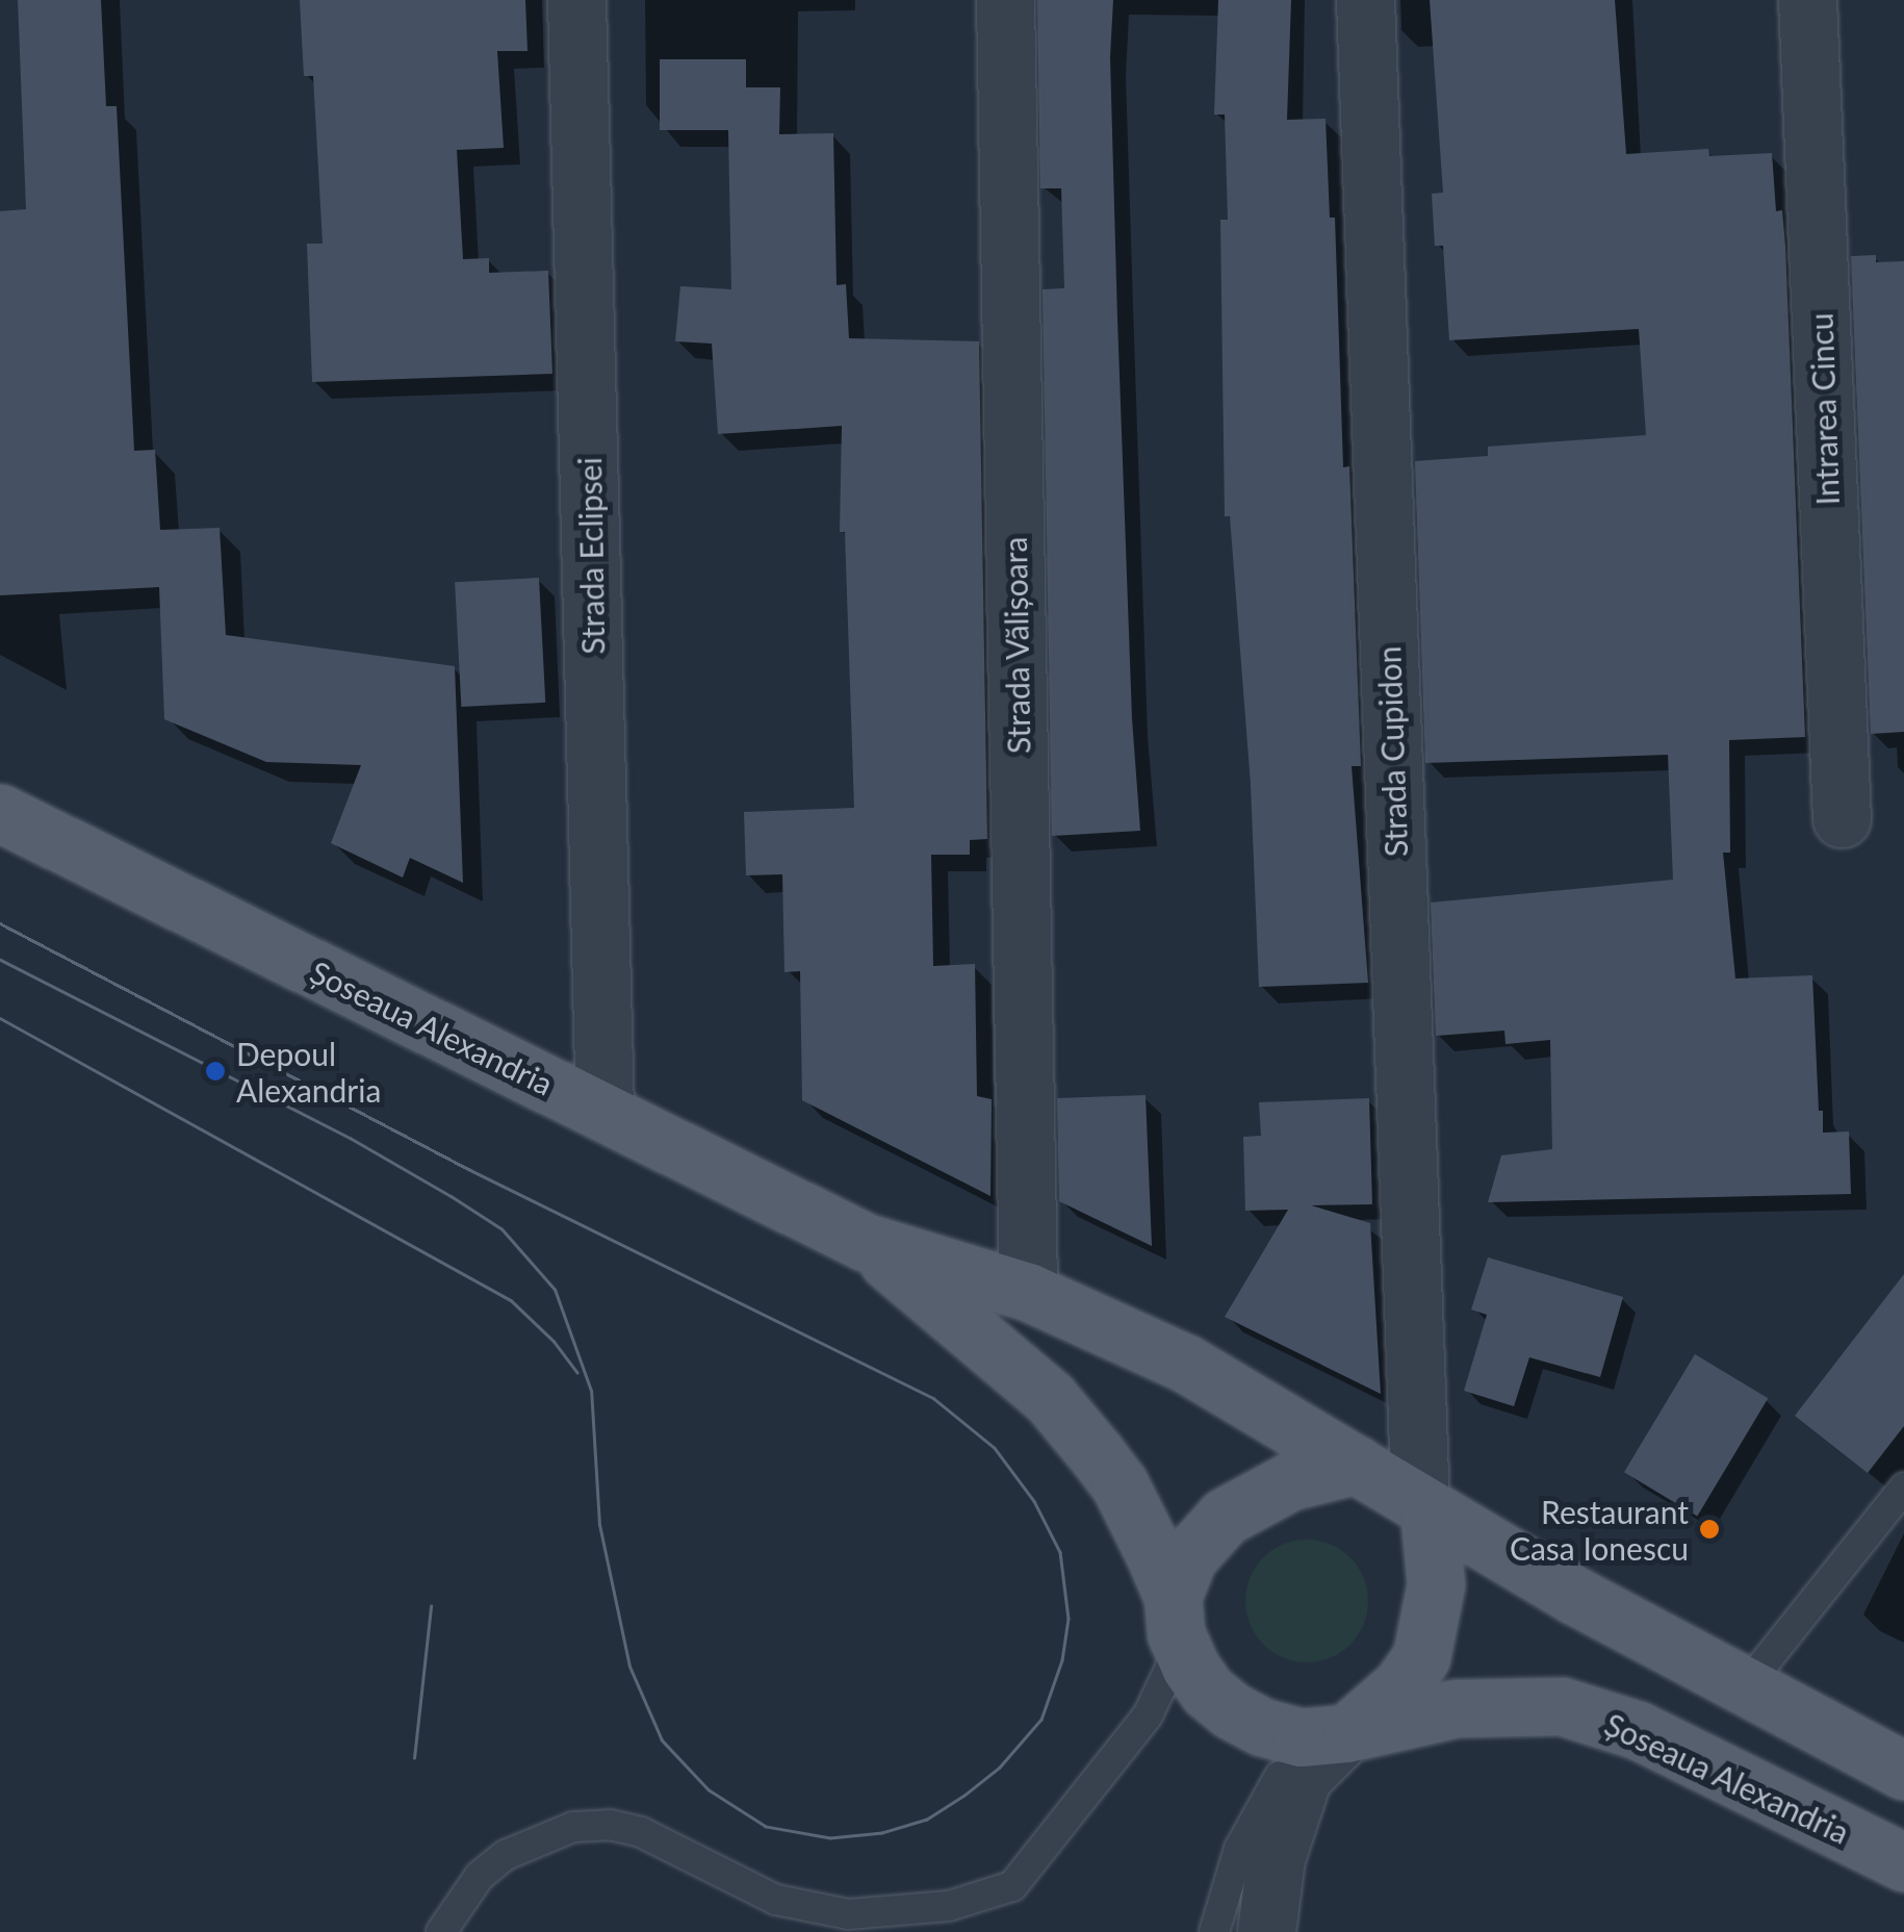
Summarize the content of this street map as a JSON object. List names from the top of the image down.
{
  "streets": {
    "main road": ["Șoseaua Alexandria"],
    "street": [
      "Intrarea Cincu",
      "Strada Eclipsei",
      "Strada Vălișoara",
      "Strada Cupidon"
    ]
  },
  "crossings": [
    ["Strada Eclipsei", "Șoseaua Alexandria"],
    ["Strada Vălișoara", "Șoseaua Alexandria"],
    ["Strada Cupidon", "Șoseaua Alexandria"]
  ],
  "places": ["Depoul Alexandria", "Restaurant Casa Ionescu"]
}
